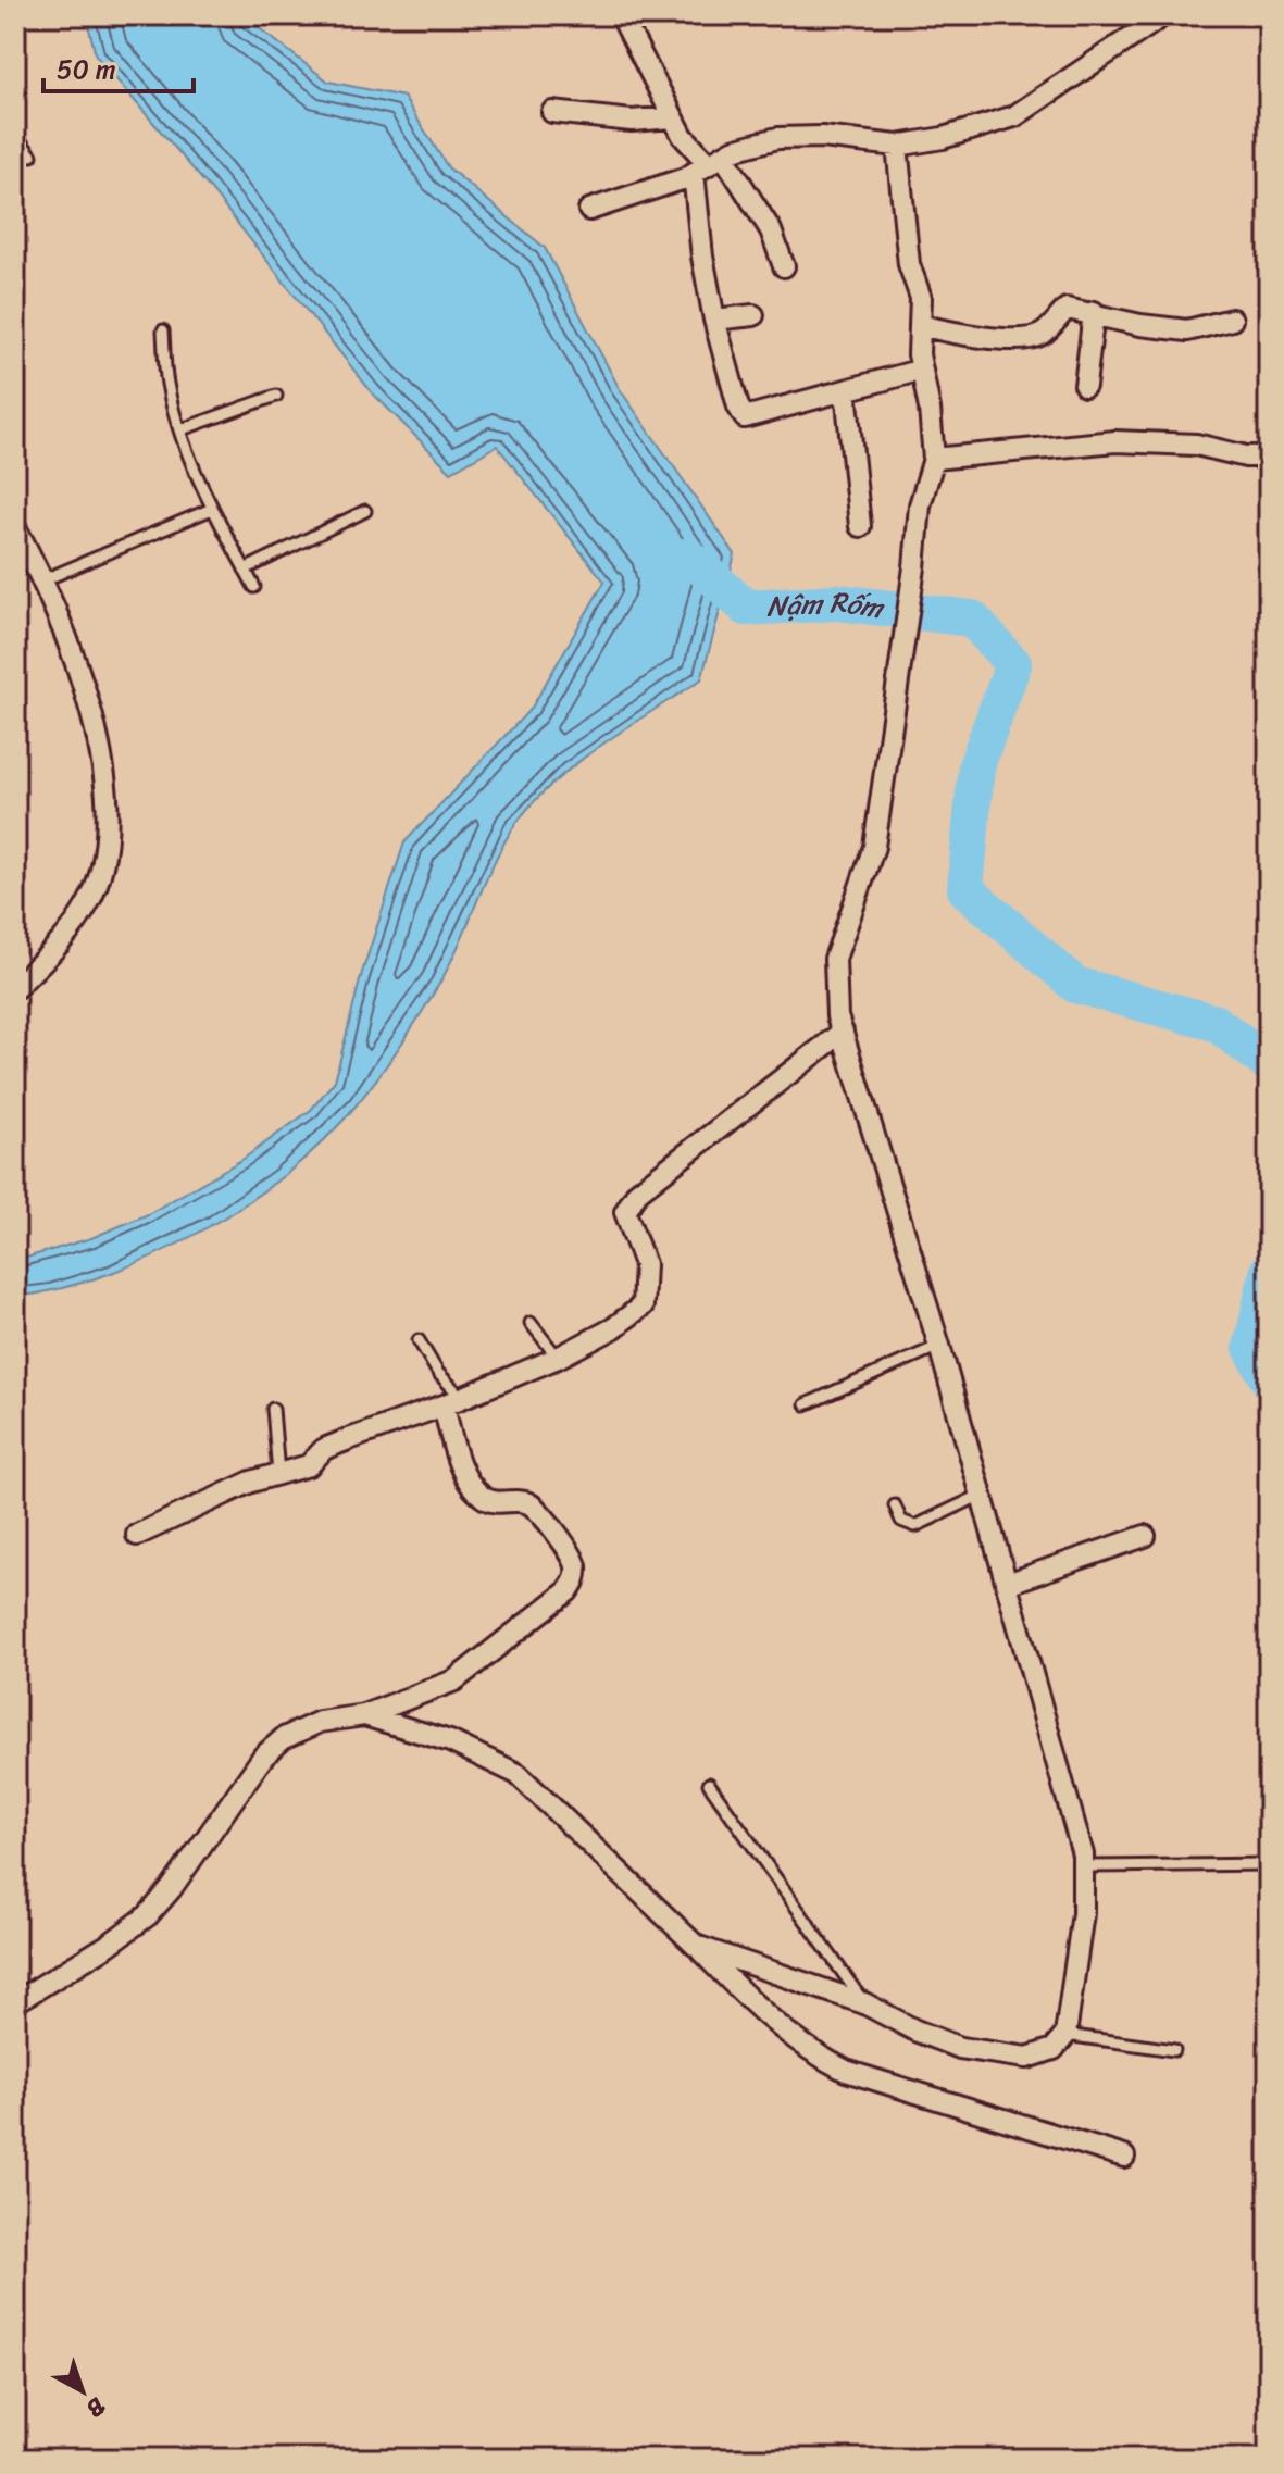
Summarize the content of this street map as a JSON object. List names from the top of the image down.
{
  "water": ["Nậm Rốm"],
  "scale_bar": "50 m",
  "north": "bottom right"
}
